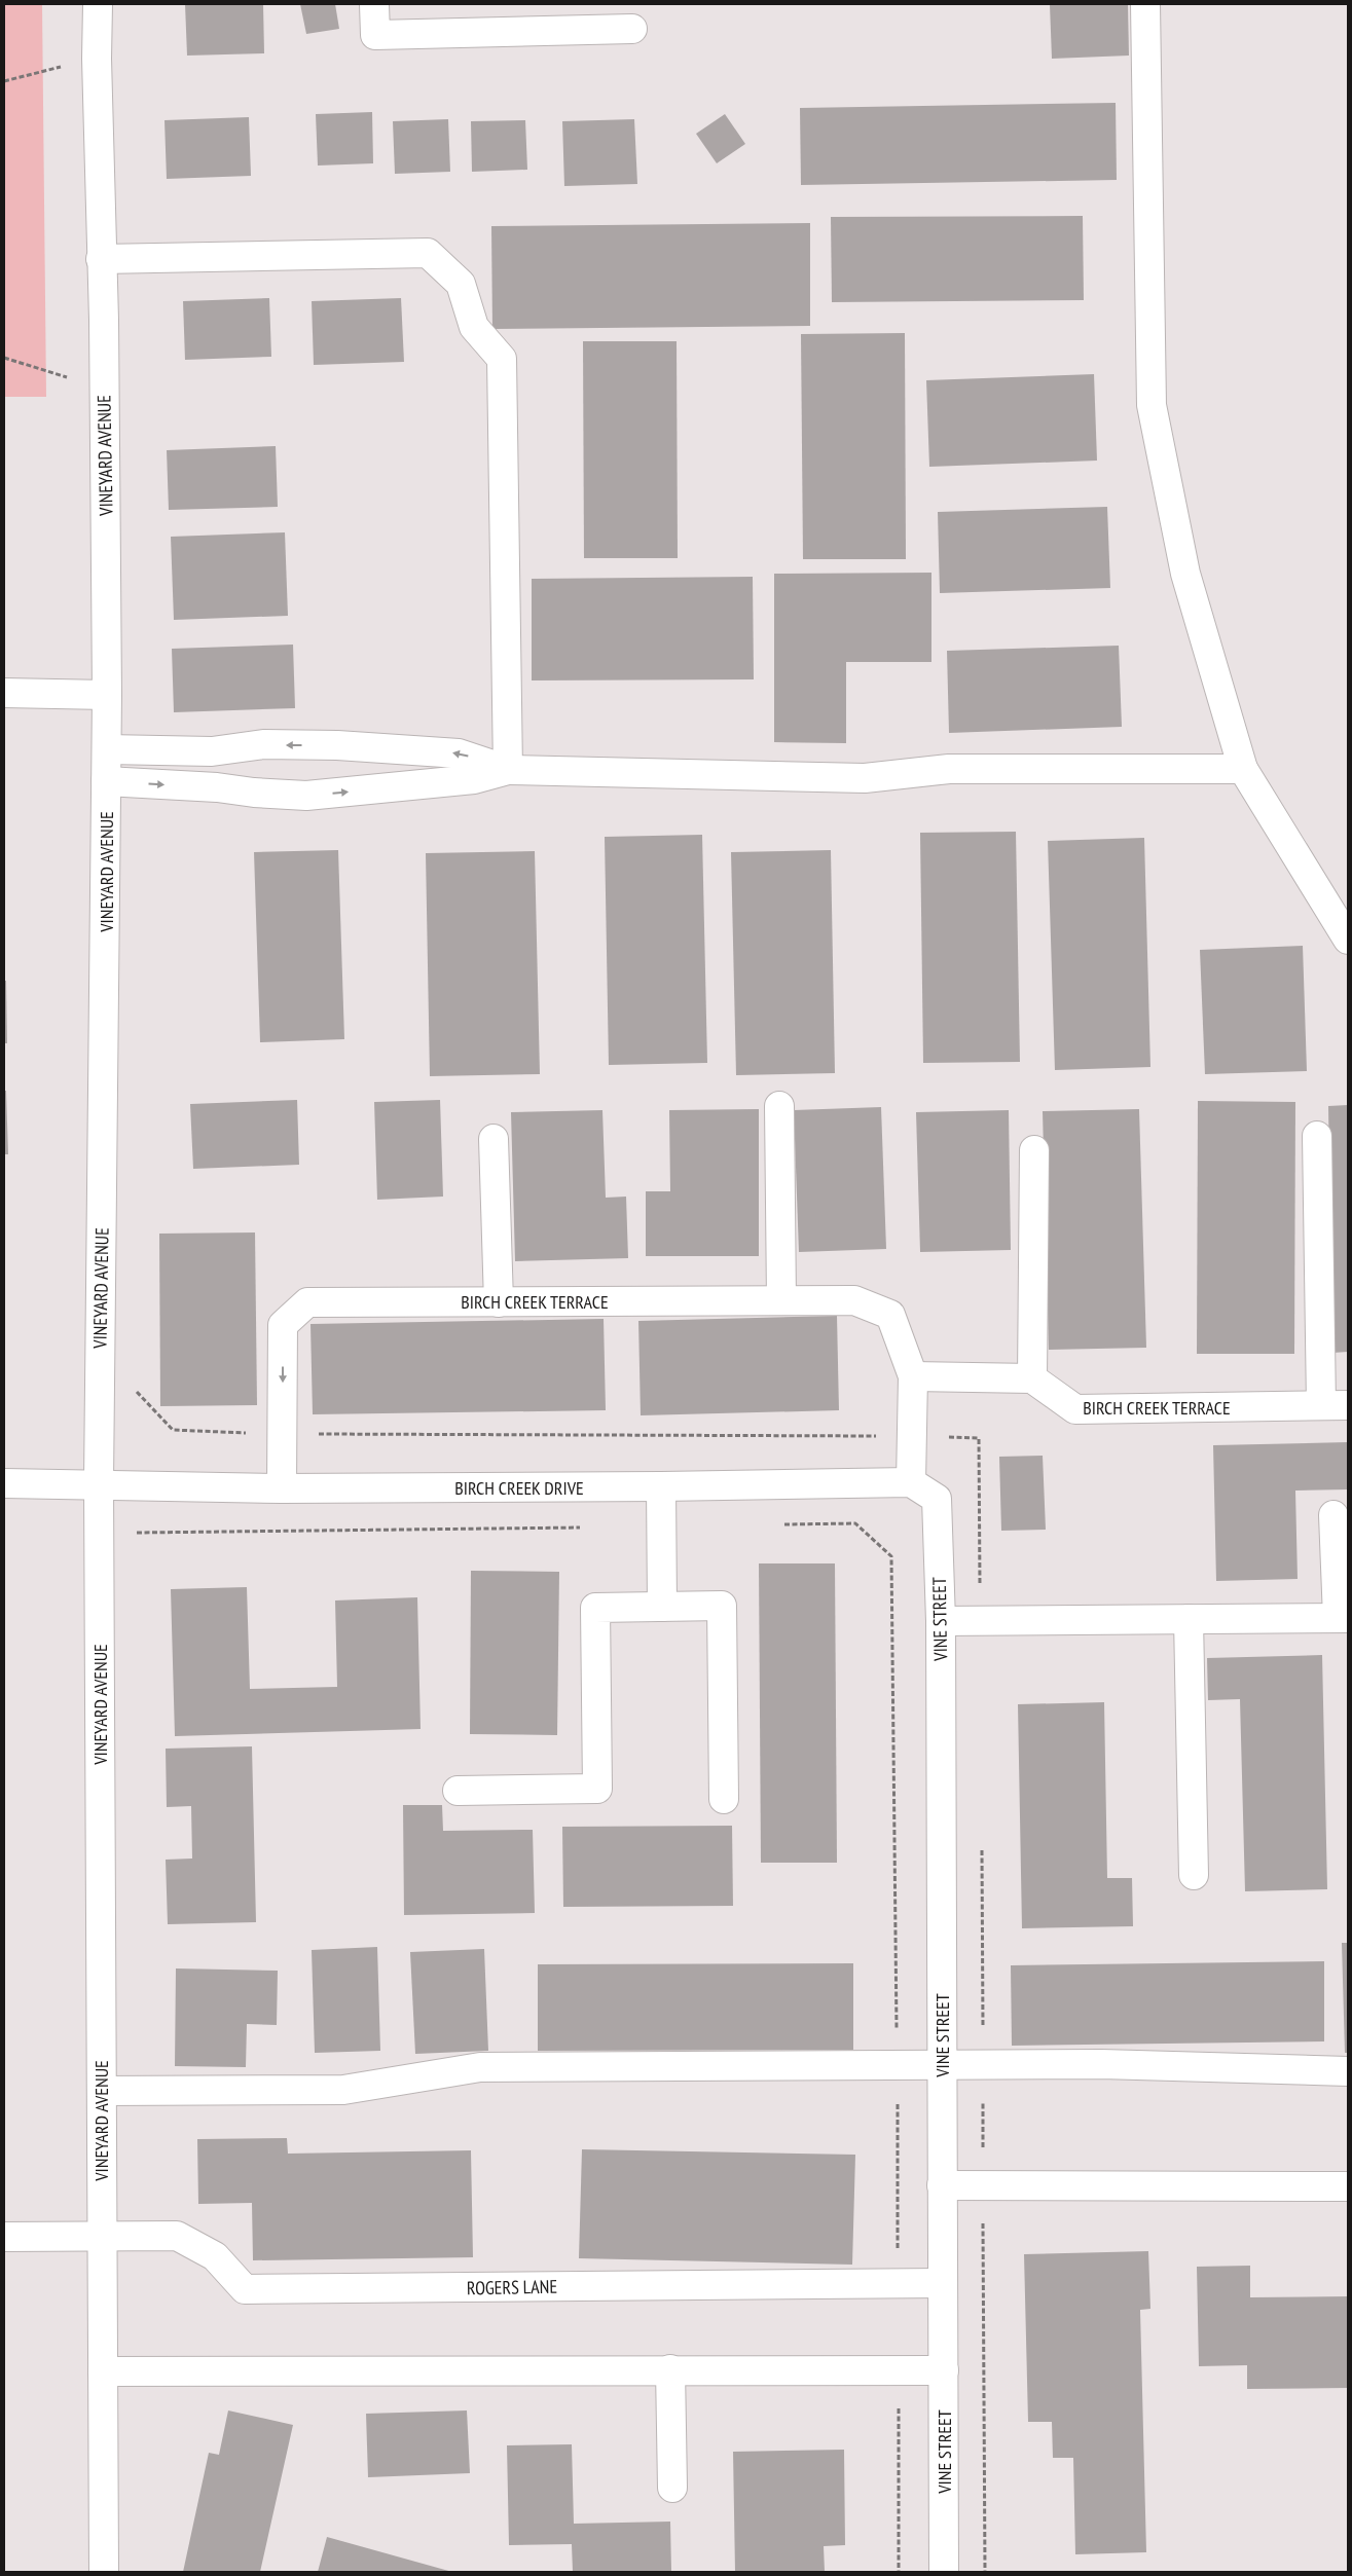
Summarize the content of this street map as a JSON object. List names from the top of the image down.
{
  "streets": {
    "street": [
      "VINEYARD AVENUE",
      "BIRCH CREEK TERRACE",
      "BIRCH CREEK DRIVE",
      "VINE STREET",
      "ROGERS LANE"
    ]
  },
  "crossings": [
    ["VINEYARD AVENUE", "BIRCH CREEK DRIVE"],
    ["VINEYARD AVENUE", "ROGERS LANE"],
    ["BIRCH CREEK TERRACE", "BIRCH CREEK DRIVE"],
    ["BIRCH CREEK TERRACE", "VINE STREET"],
    ["BIRCH CREEK DRIVE", "VINE STREET"],
    ["VINE STREET", "ROGERS LANE"]
  ]
}
